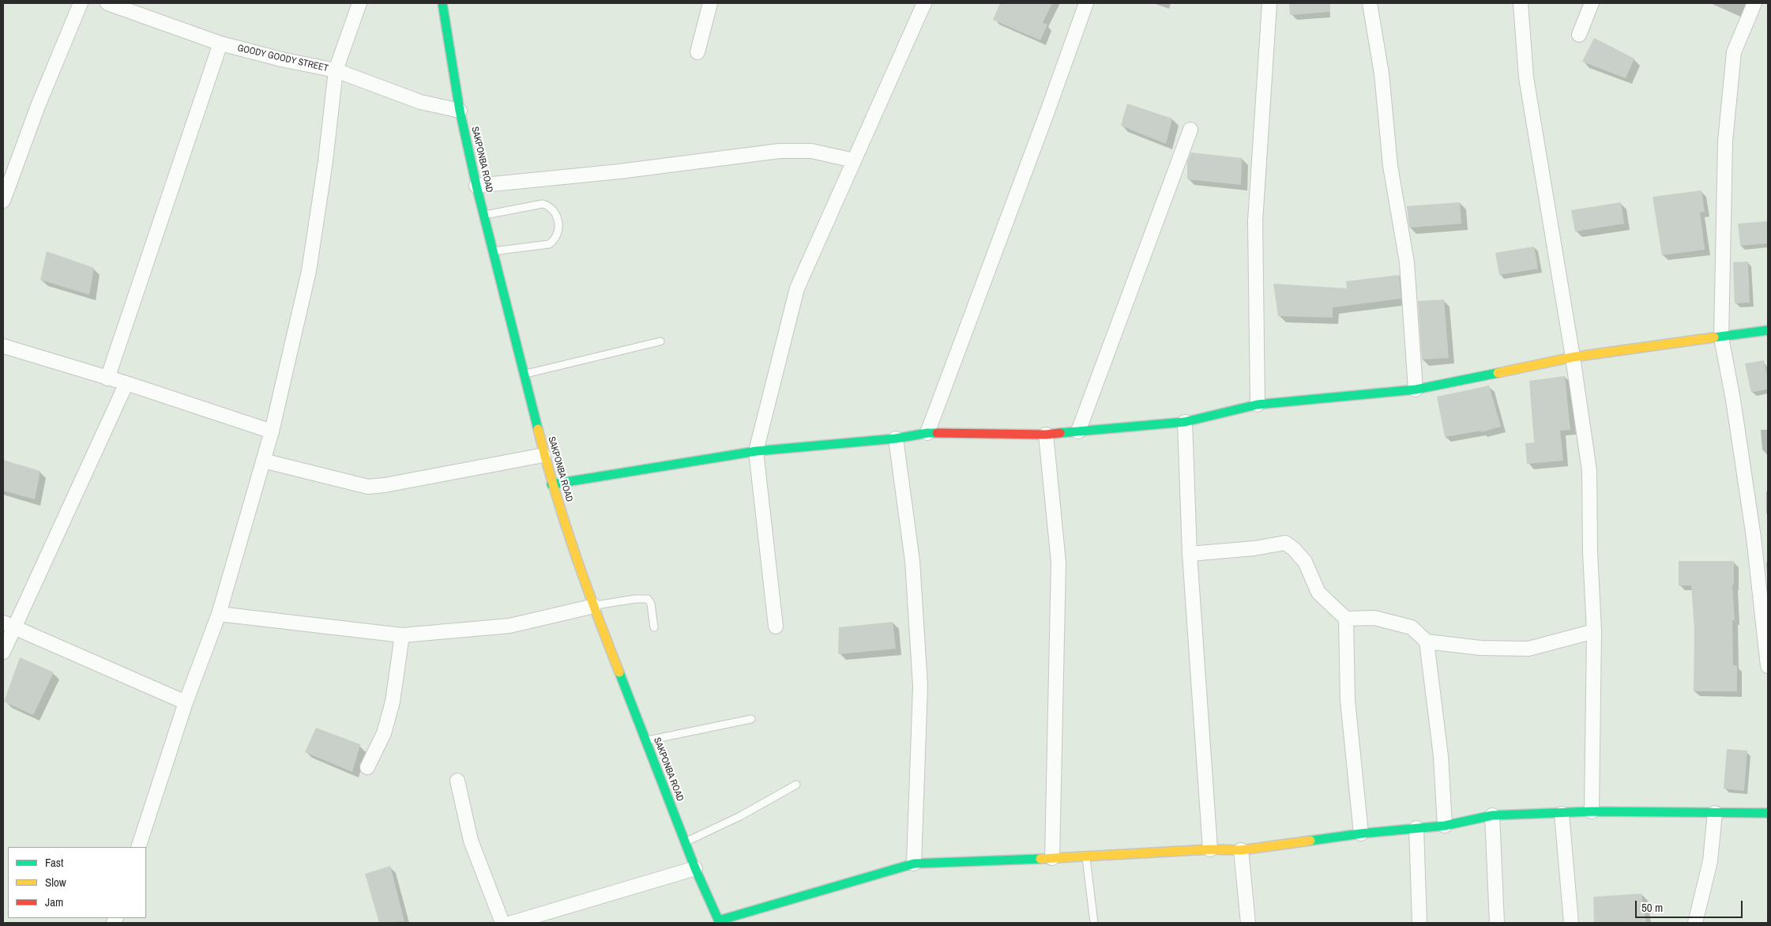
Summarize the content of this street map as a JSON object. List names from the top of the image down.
{
  "streets": {
    "street": ["GOODY GOODY STREET", "SAKPONBA ROAD"]
  },
  "crossings": [
    ["GOODY GOODY STREET", "SAKPONBA ROAD"]
  ],
  "legend": ["Fast", "Slow", "Jam"],
  "scale_bar": "50 m"
}
